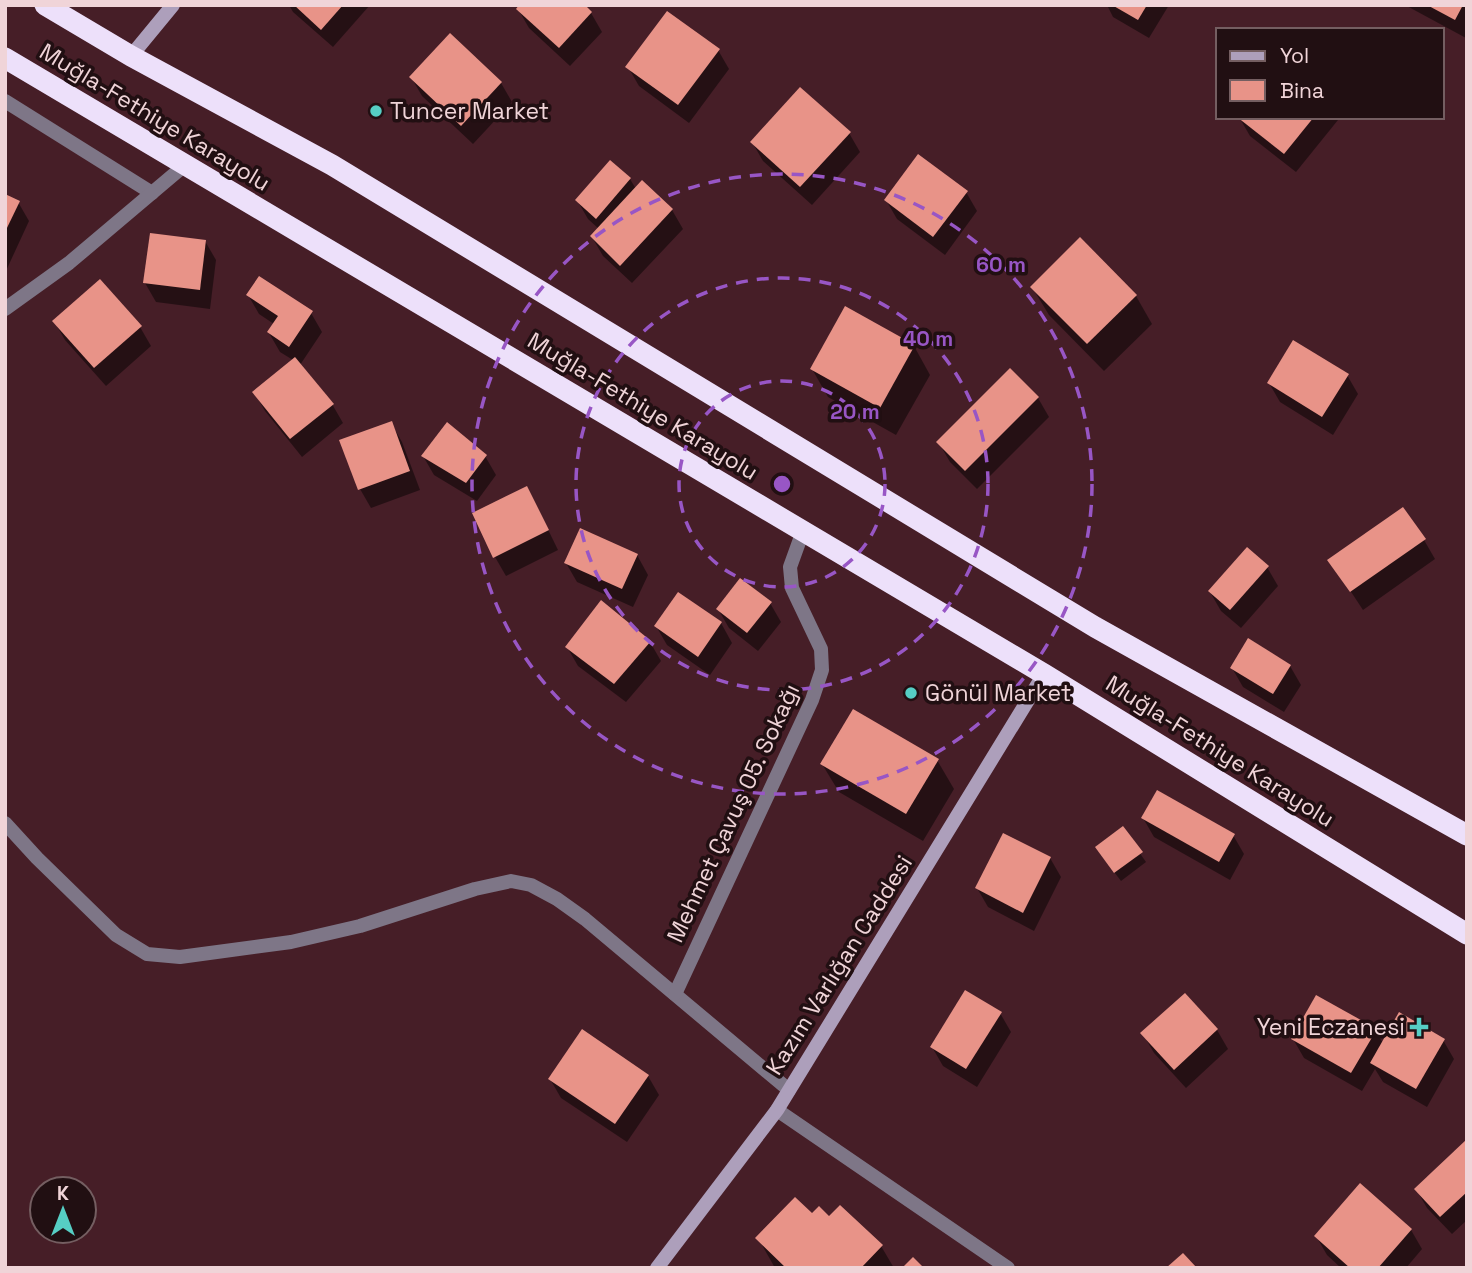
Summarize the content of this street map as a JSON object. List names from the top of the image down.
{
  "streets": {
    "highway": ["Muğla-Fethiye Karayolu"],
    "street": ["Mehmet Çavuş 05. Sokağı", "Kazım Varlığan Caddesi"]
  },
  "crossings": [
    ["Muğla-Fethiye Karayolu", "Mehmet Çavuş 05. Sokağı"],
    ["Muğla-Fethiye Karayolu", "Kazım Varlığan Caddesi"]
  ],
  "places": {
    "other": ["Tuncer Market", "Gönül Market"],
    "health": ["Yeni Eczanesi"]
  },
  "legend": ["Yol", "Bina"],
  "north": "top",
  "rings": ["60 m", "40 m", "20 m"]
}
